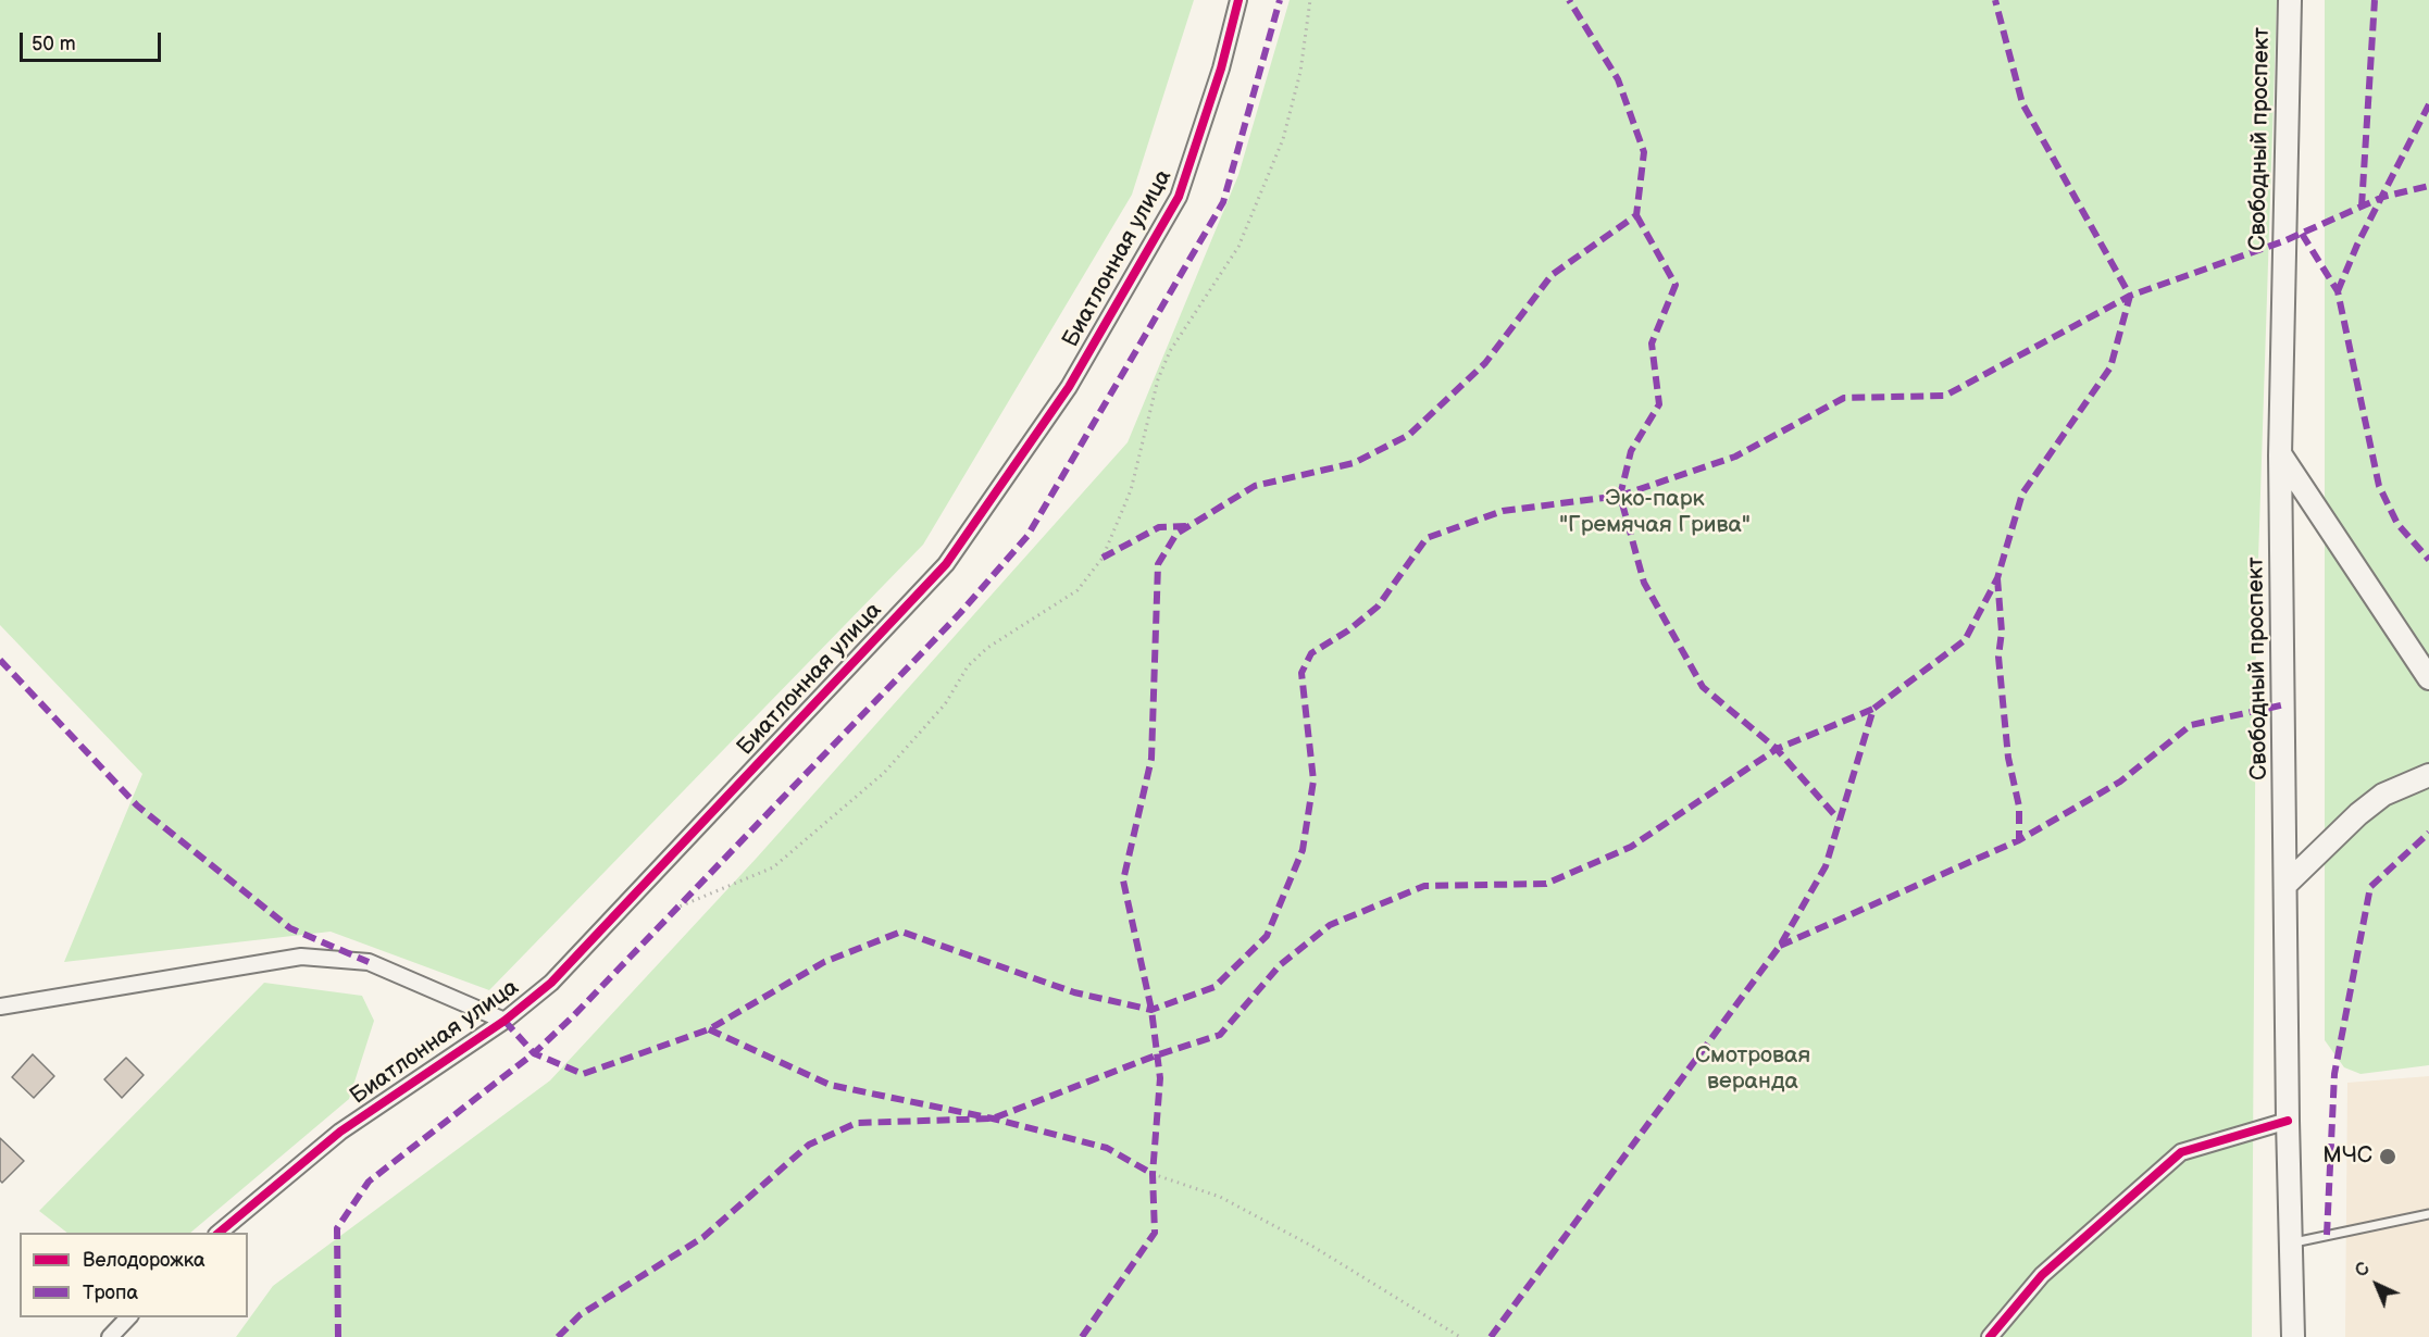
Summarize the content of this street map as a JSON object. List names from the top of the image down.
{
  "streets": {
    "main road": ["Свободный проспект"],
    "street": ["Биатлонная улица"]
  },
  "parks": ["Эко-парк \"Гремячая Грива\"", "Смотровая веранда"],
  "places": ["МЧС"],
  "legend": ["Велодорожка", "Тропа"],
  "scale_bar": "50 m",
  "north": "top left"
}
